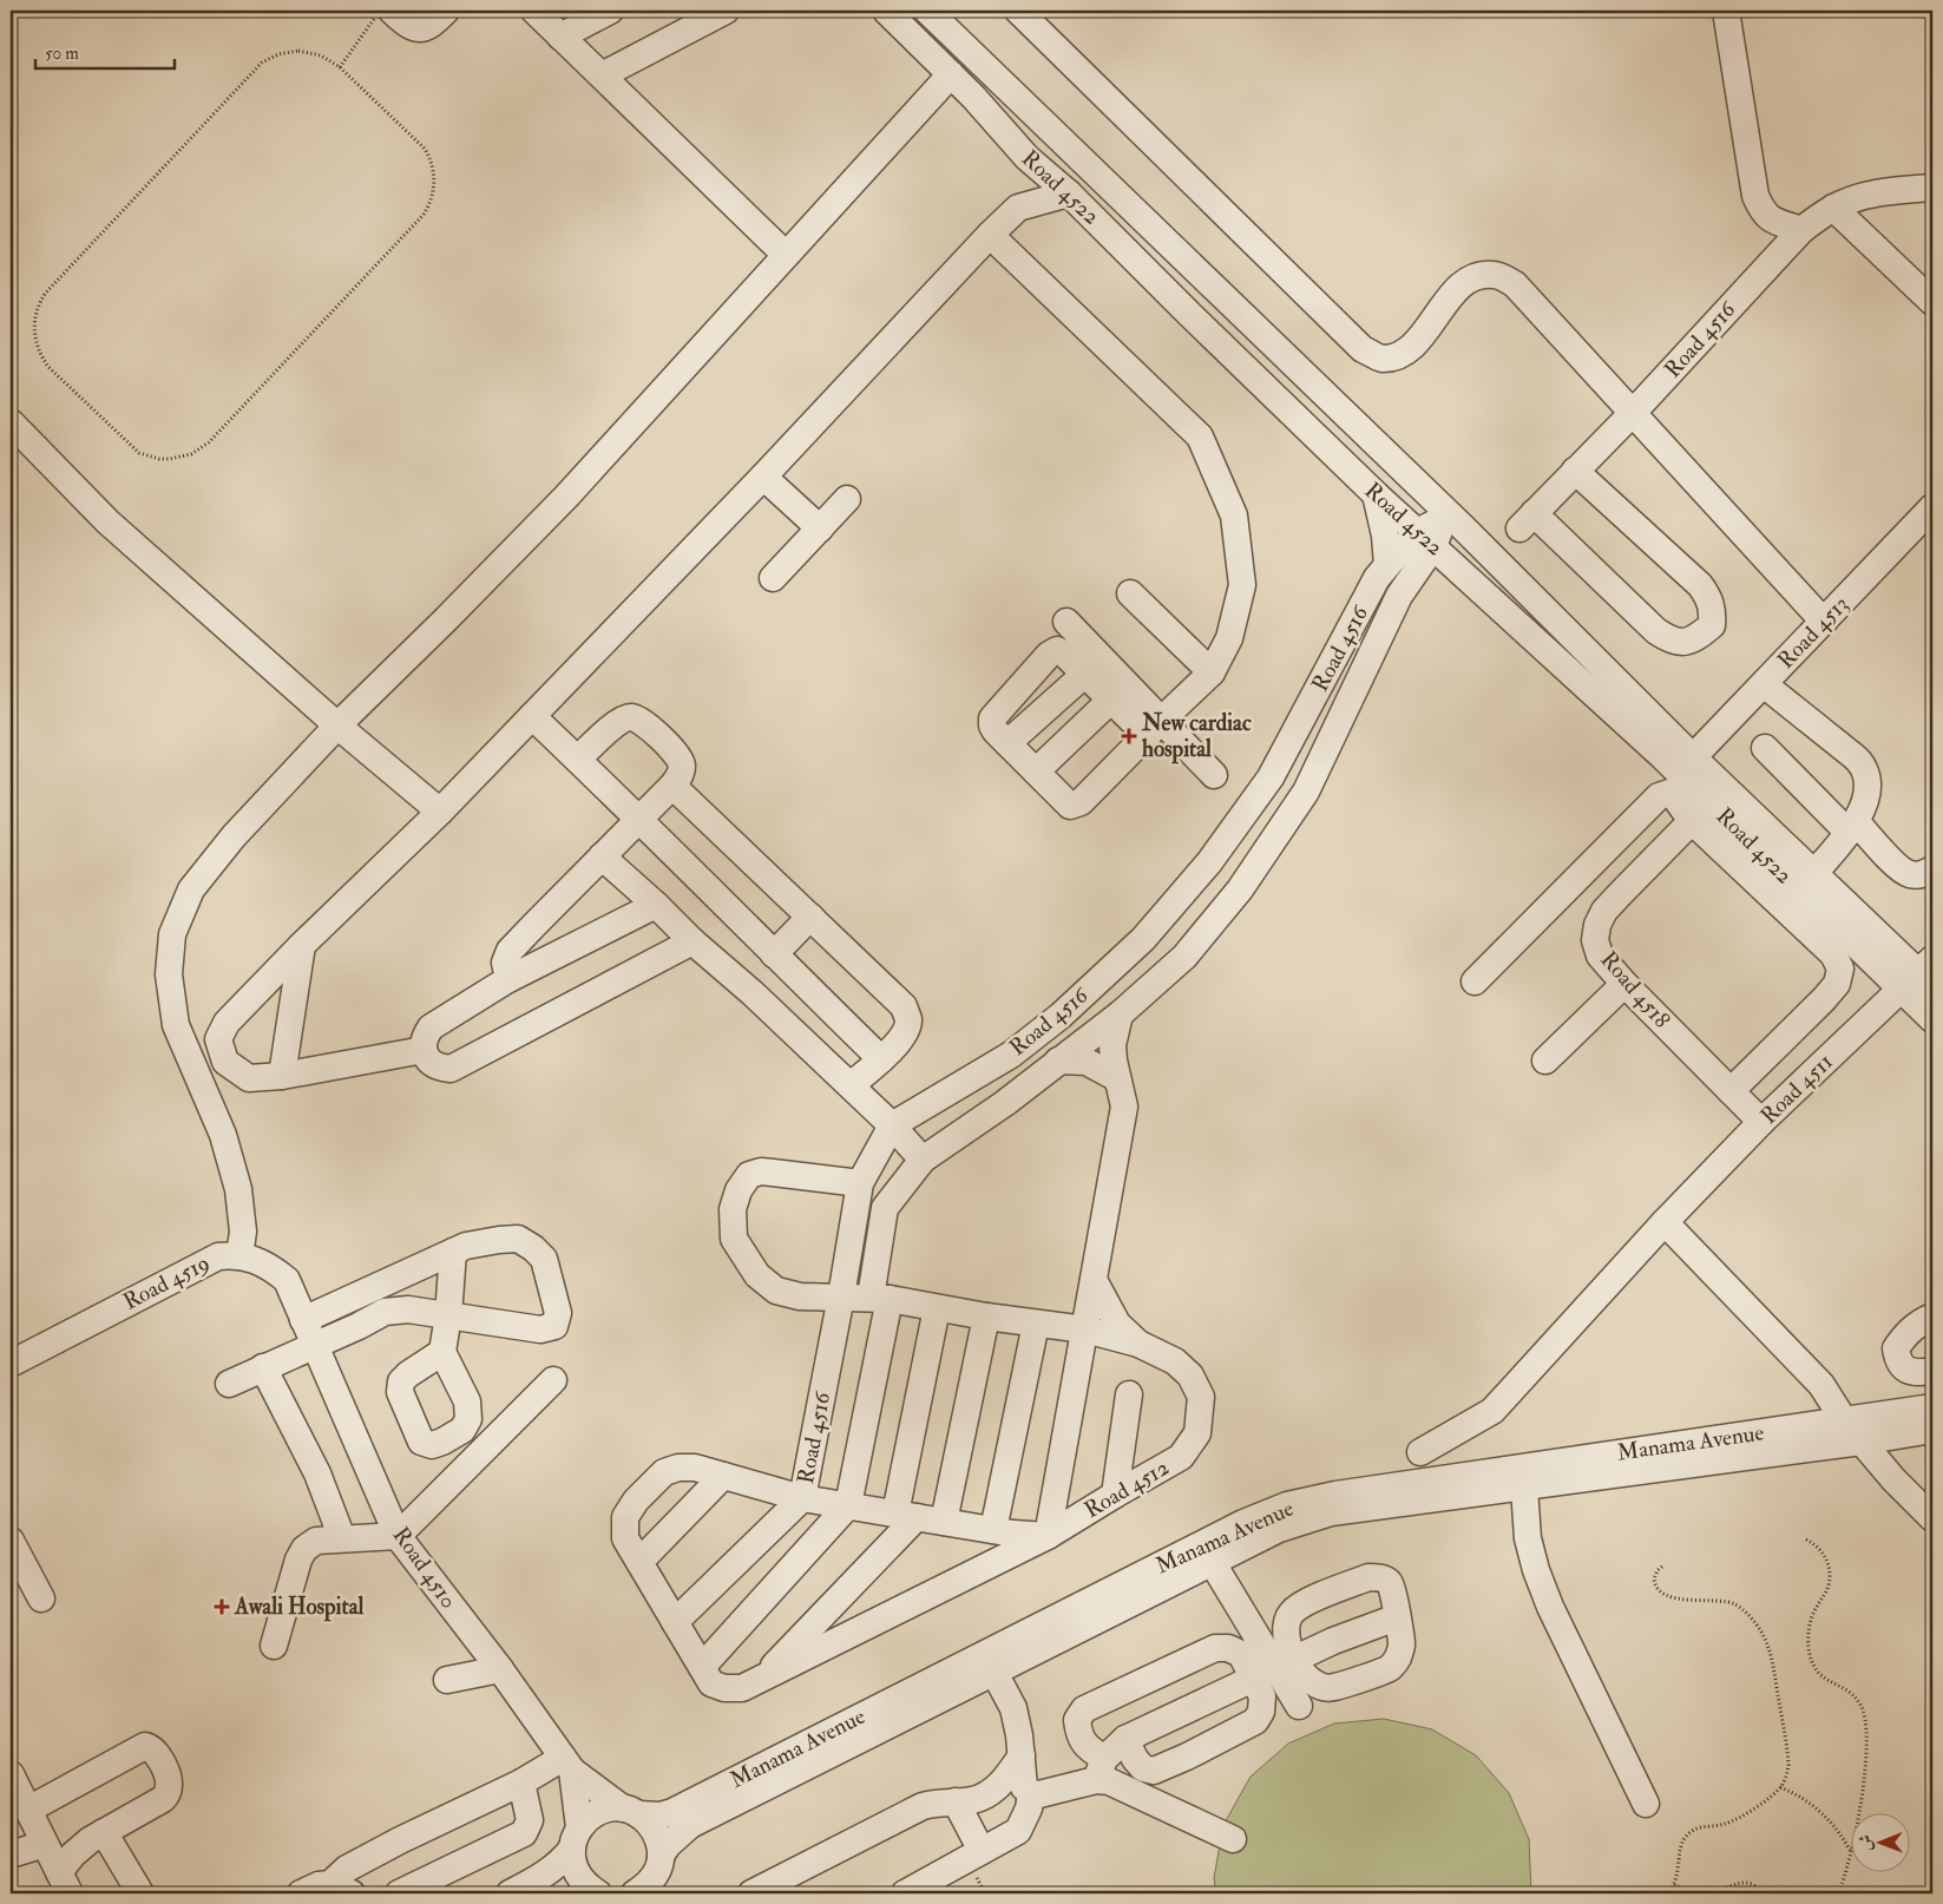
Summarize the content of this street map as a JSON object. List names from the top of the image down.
{
  "streets": {
    "street": [
      "Road 4522",
      "Road 4516",
      "Road 4513",
      "Road 4518",
      "Road 4511",
      "Road 4519",
      "Manama Avenue",
      "Road 4512",
      "Road 4510"
    ]
  },
  "crossings": [
    ["Road 4522", "Road 4516"],
    ["Road 4522", "Road 4513"],
    ["Road 4522", "Road 4511"],
    ["Road 4516", "Road 4512"],
    ["Road 4518", "Road 4511"],
    ["Road 4519", "Road 4510"],
    ["Manama Avenue", "Road 4510"]
  ],
  "places": {
    "health": ["New cardiac hospital", "Awali Hospital"]
  },
  "scale_bar": "50 m",
  "north": "left"
}
